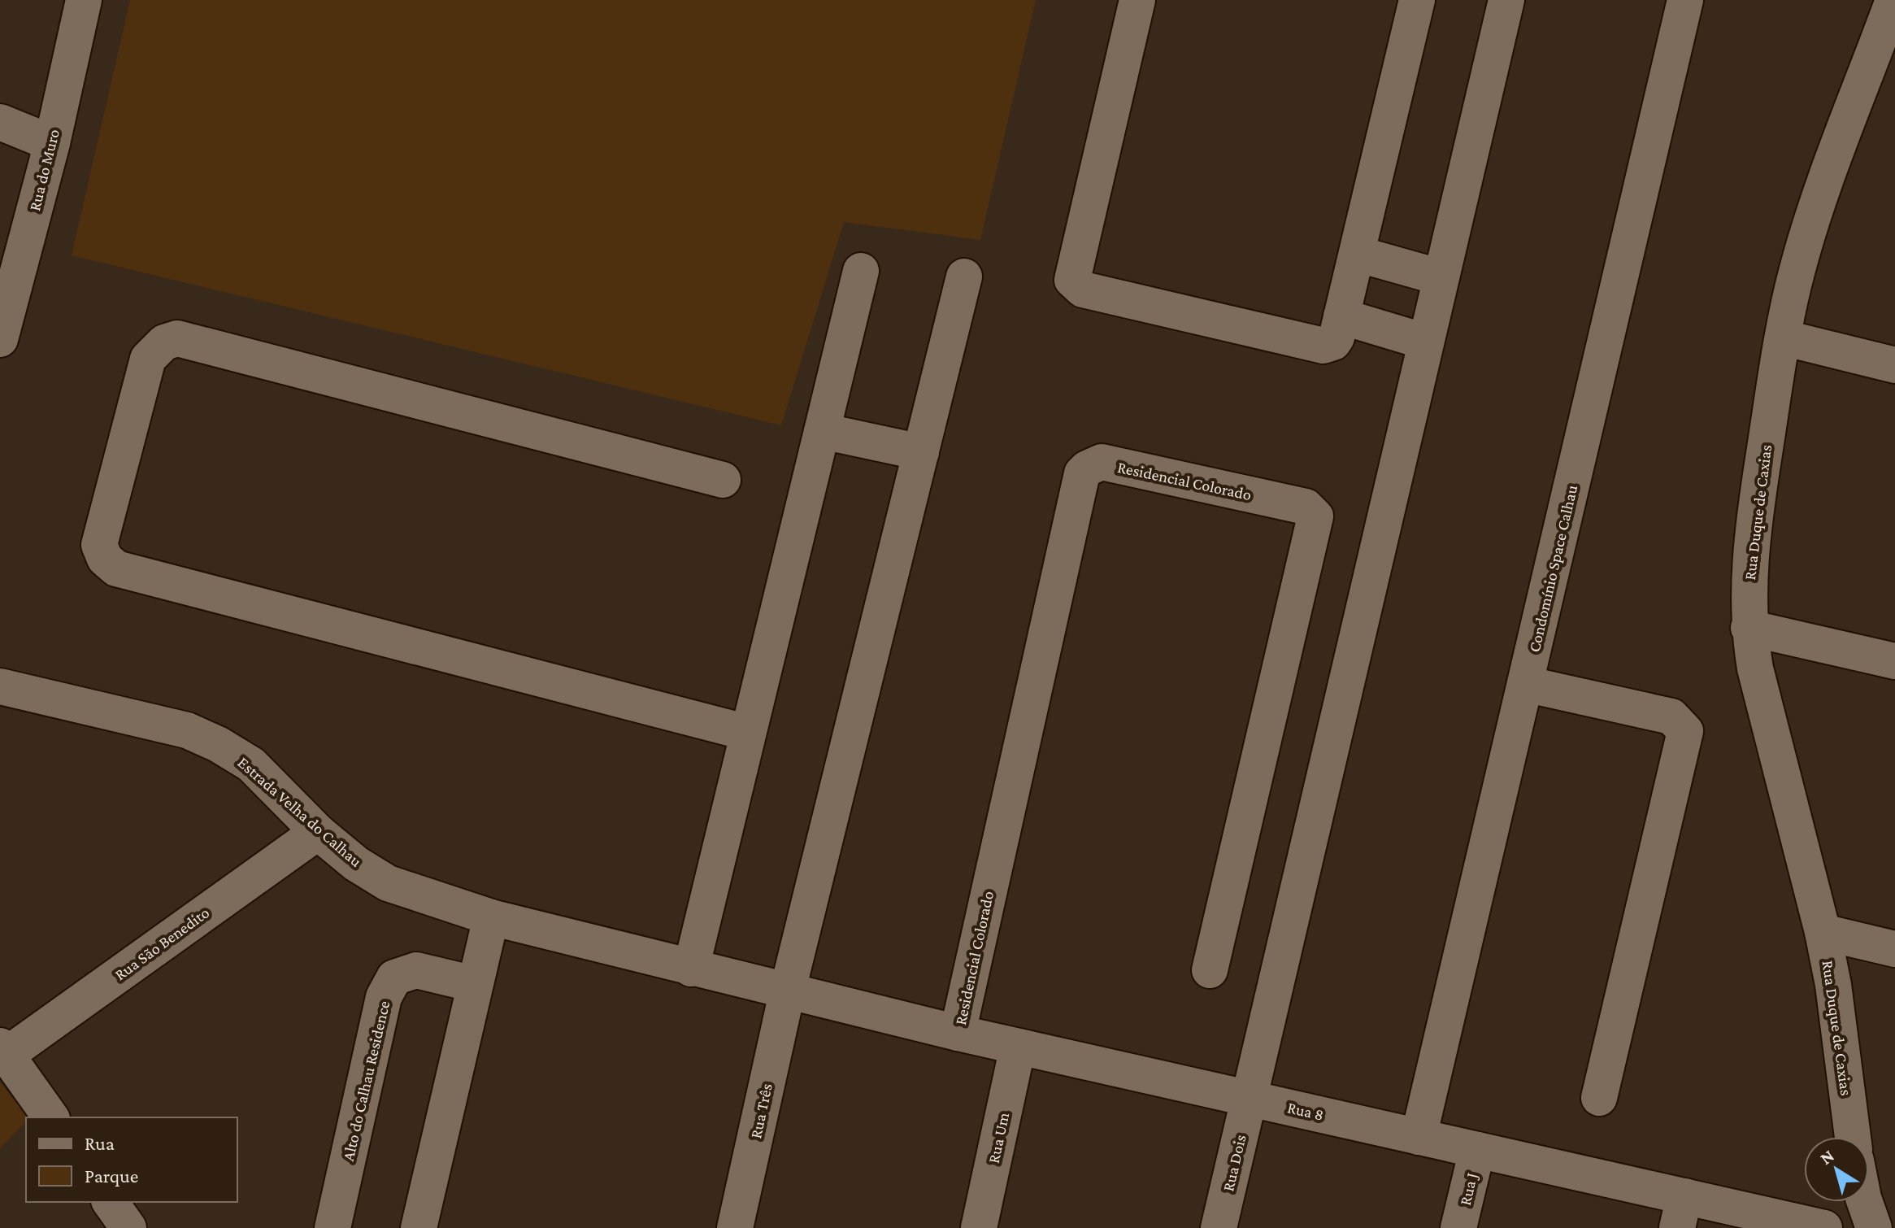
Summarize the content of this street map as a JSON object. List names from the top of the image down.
{
  "streets": {
    "street": [
      "Rua do Muro",
      "Residencial Colorado",
      "Rua Duque de Caxias",
      "Condomínio Space Calhau",
      "Estrada Velha do Calhau",
      "Rua São Benedito",
      "Alto do Calhau Residence",
      "Rua Três",
      "Rua 8",
      "Rua Um",
      "Rua Dois",
      "Rua J"
    ]
  },
  "crossings": [
    ["Residencial Colorado", "Rua 8"],
    ["Condomínio Space Calhau", "Rua 8"],
    ["Estrada Velha do Calhau", "Rua São Benedito"],
    ["Estrada Velha do Calhau", "Rua Três"],
    ["Estrada Velha do Calhau", "Rua 8"],
    ["Rua Três", "Rua 8"],
    ["Rua 8", "Rua Um"],
    ["Rua 8", "Rua Dois"],
    ["Rua 8", "Rua J"]
  ],
  "legend": ["Rua", "Parque"],
  "north": "top left"
}
